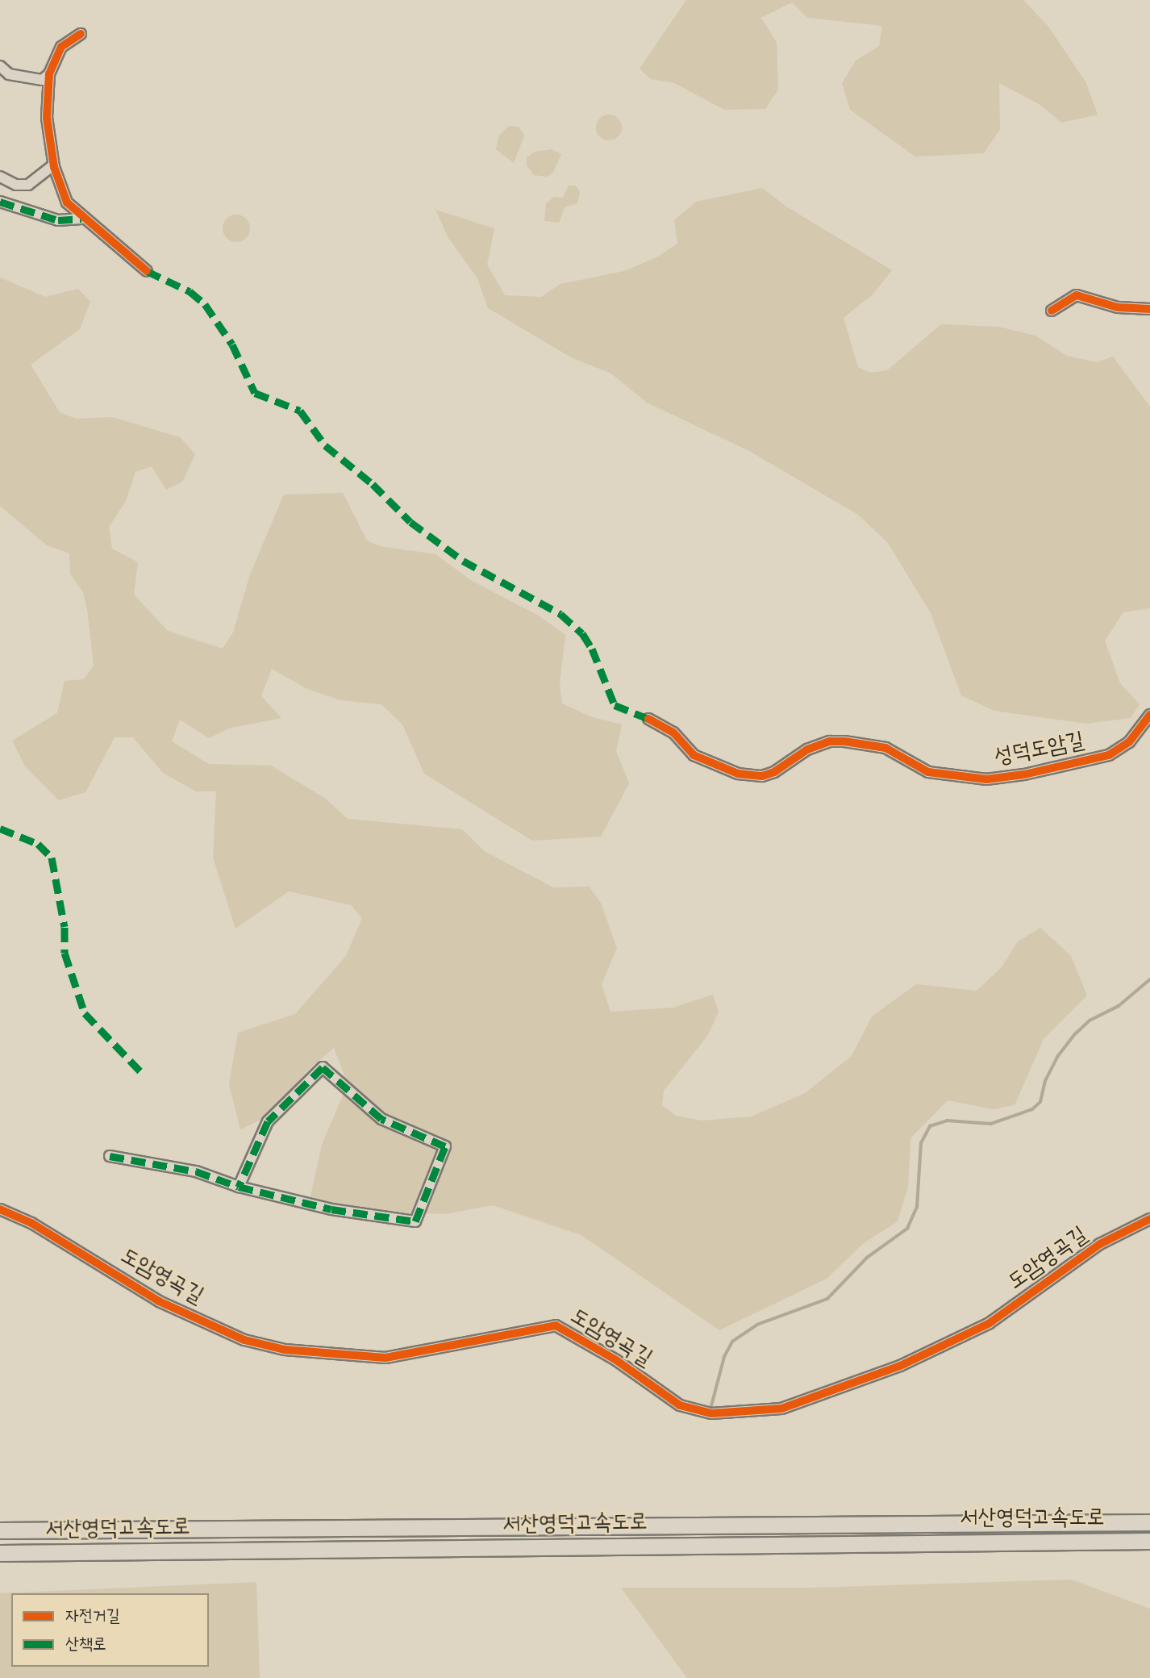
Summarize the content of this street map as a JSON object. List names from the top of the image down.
{
  "streets": {
    "highway": ["서산영덕고속도로"],
    "street": ["성덕도암길", "도암영곡길"]
  },
  "legend": ["자전거길", "산책로"]
}
